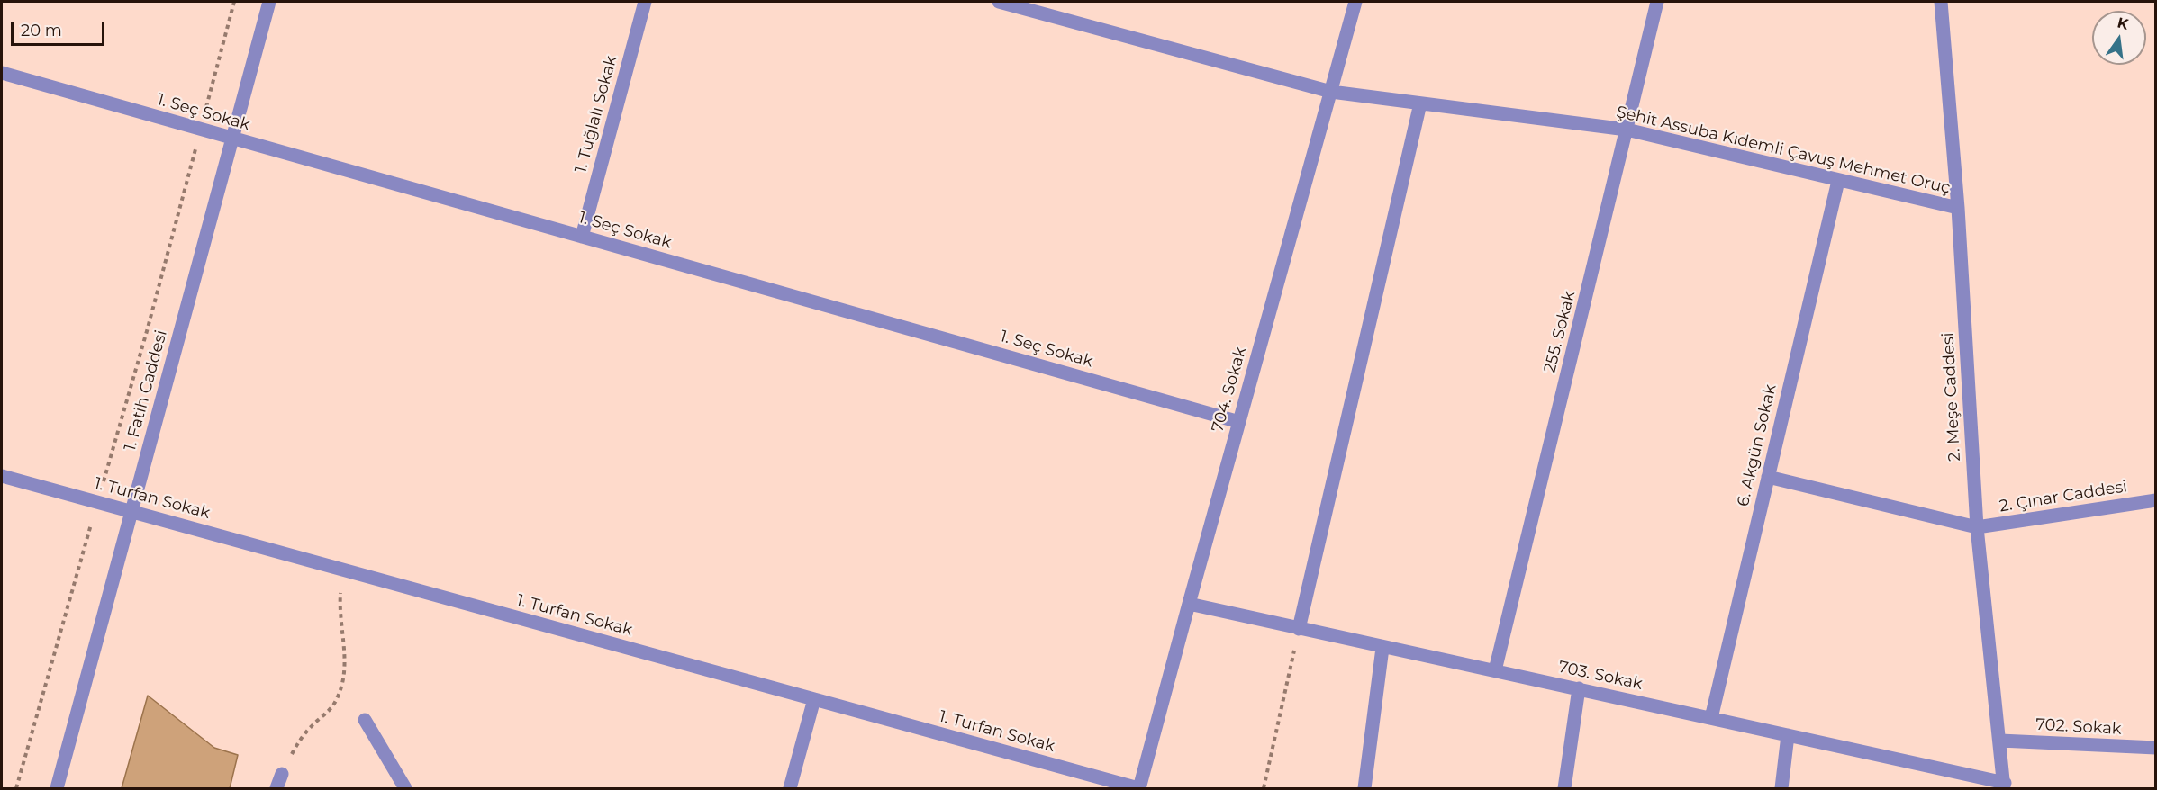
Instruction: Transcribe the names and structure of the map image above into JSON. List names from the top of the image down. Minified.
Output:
{"streets":{"street":["1. Seç Sokak","1. Tuğlalı Sokak","Şehit Assuba Kıdemli Çavuş Mehmet Oruç","255. Sokak","704. Sokak","1. Fatih Caddesi","2. Meşe Caddesi","6. Akgün Sokak","2. Çınar Caddesi","1. Turfan Sokak","703. Sokak","702. Sokak"]},"crossings":[["1. Seç Sokak","1. Tuğlalı Sokak"],["1. Seç Sokak","704. Sokak"],["1. Seç Sokak","1. Fatih Caddesi"],["Şehit Assuba Kıdemli Çavuş Mehmet Oruç","255. Sokak"],["Şehit Assuba Kıdemli Çavuş Mehmet Oruç","704. Sokak"],["Şehit Assuba Kıdemli Çavuş Mehmet Oruç","2. Meşe Caddesi"],["Şehit Assuba Kıdemli Çavuş Mehmet Oruç","6. Akgün Sokak"],["255. Sokak","703. Sokak"],["704. Sokak","1. Turfan Sokak"],["704. Sokak","703. Sokak"],["1. Fatih Caddesi","1. Turfan Sokak"],["2. Meşe Caddesi","2. Çınar Caddesi"],["2. Meşe Caddesi","703. Sokak"],["2. Meşe Caddesi","702. Sokak"],["6. Akgün Sokak","703. Sokak"]],"scale_bar":"20 m","north":"top"}
